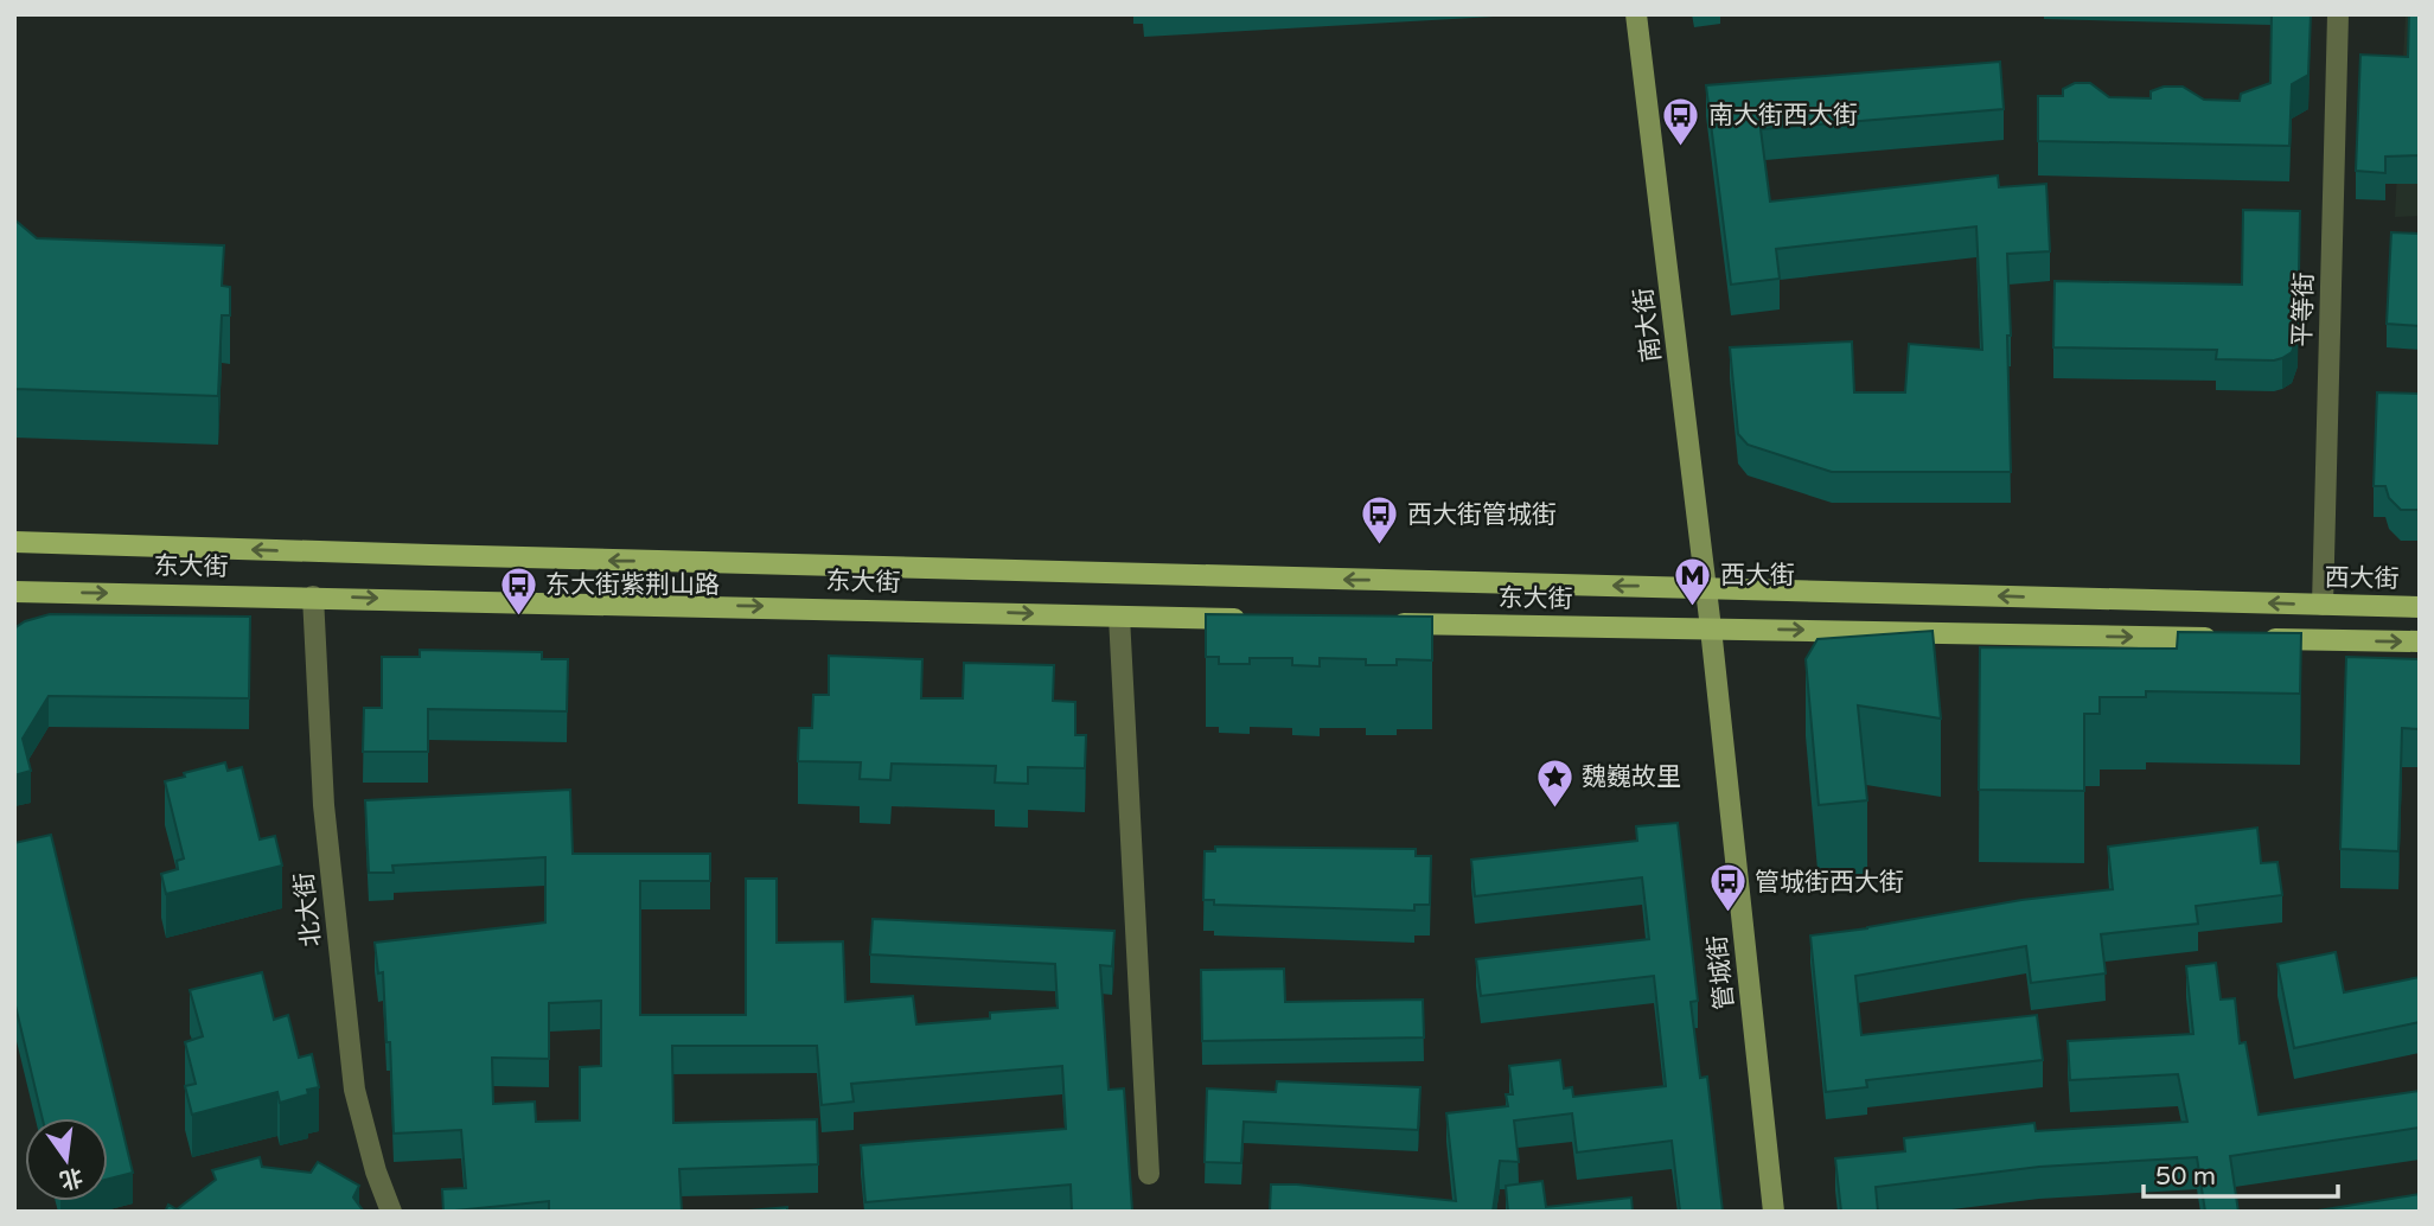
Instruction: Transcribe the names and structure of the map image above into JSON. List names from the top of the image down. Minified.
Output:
{"streets":{"main road":["东大街","西大街"],"street":["平等街","南大街","北大街","管城街"]},"crossings":[["平等街","西大街"],["南大街","东大街"],["南大街","西大街"],["南大街","管城街"],["东大街","西大街"],["东大街","北大街"],["东大街","管城街"]],"places":{"bus stop":["南大街西大街","西大街管城街","东大街紫荆山路","管城街西大街"],"metro station":["西大街"],"place":["魏巍故里"]},"scale_bar":"50 m","north":"bottom"}
